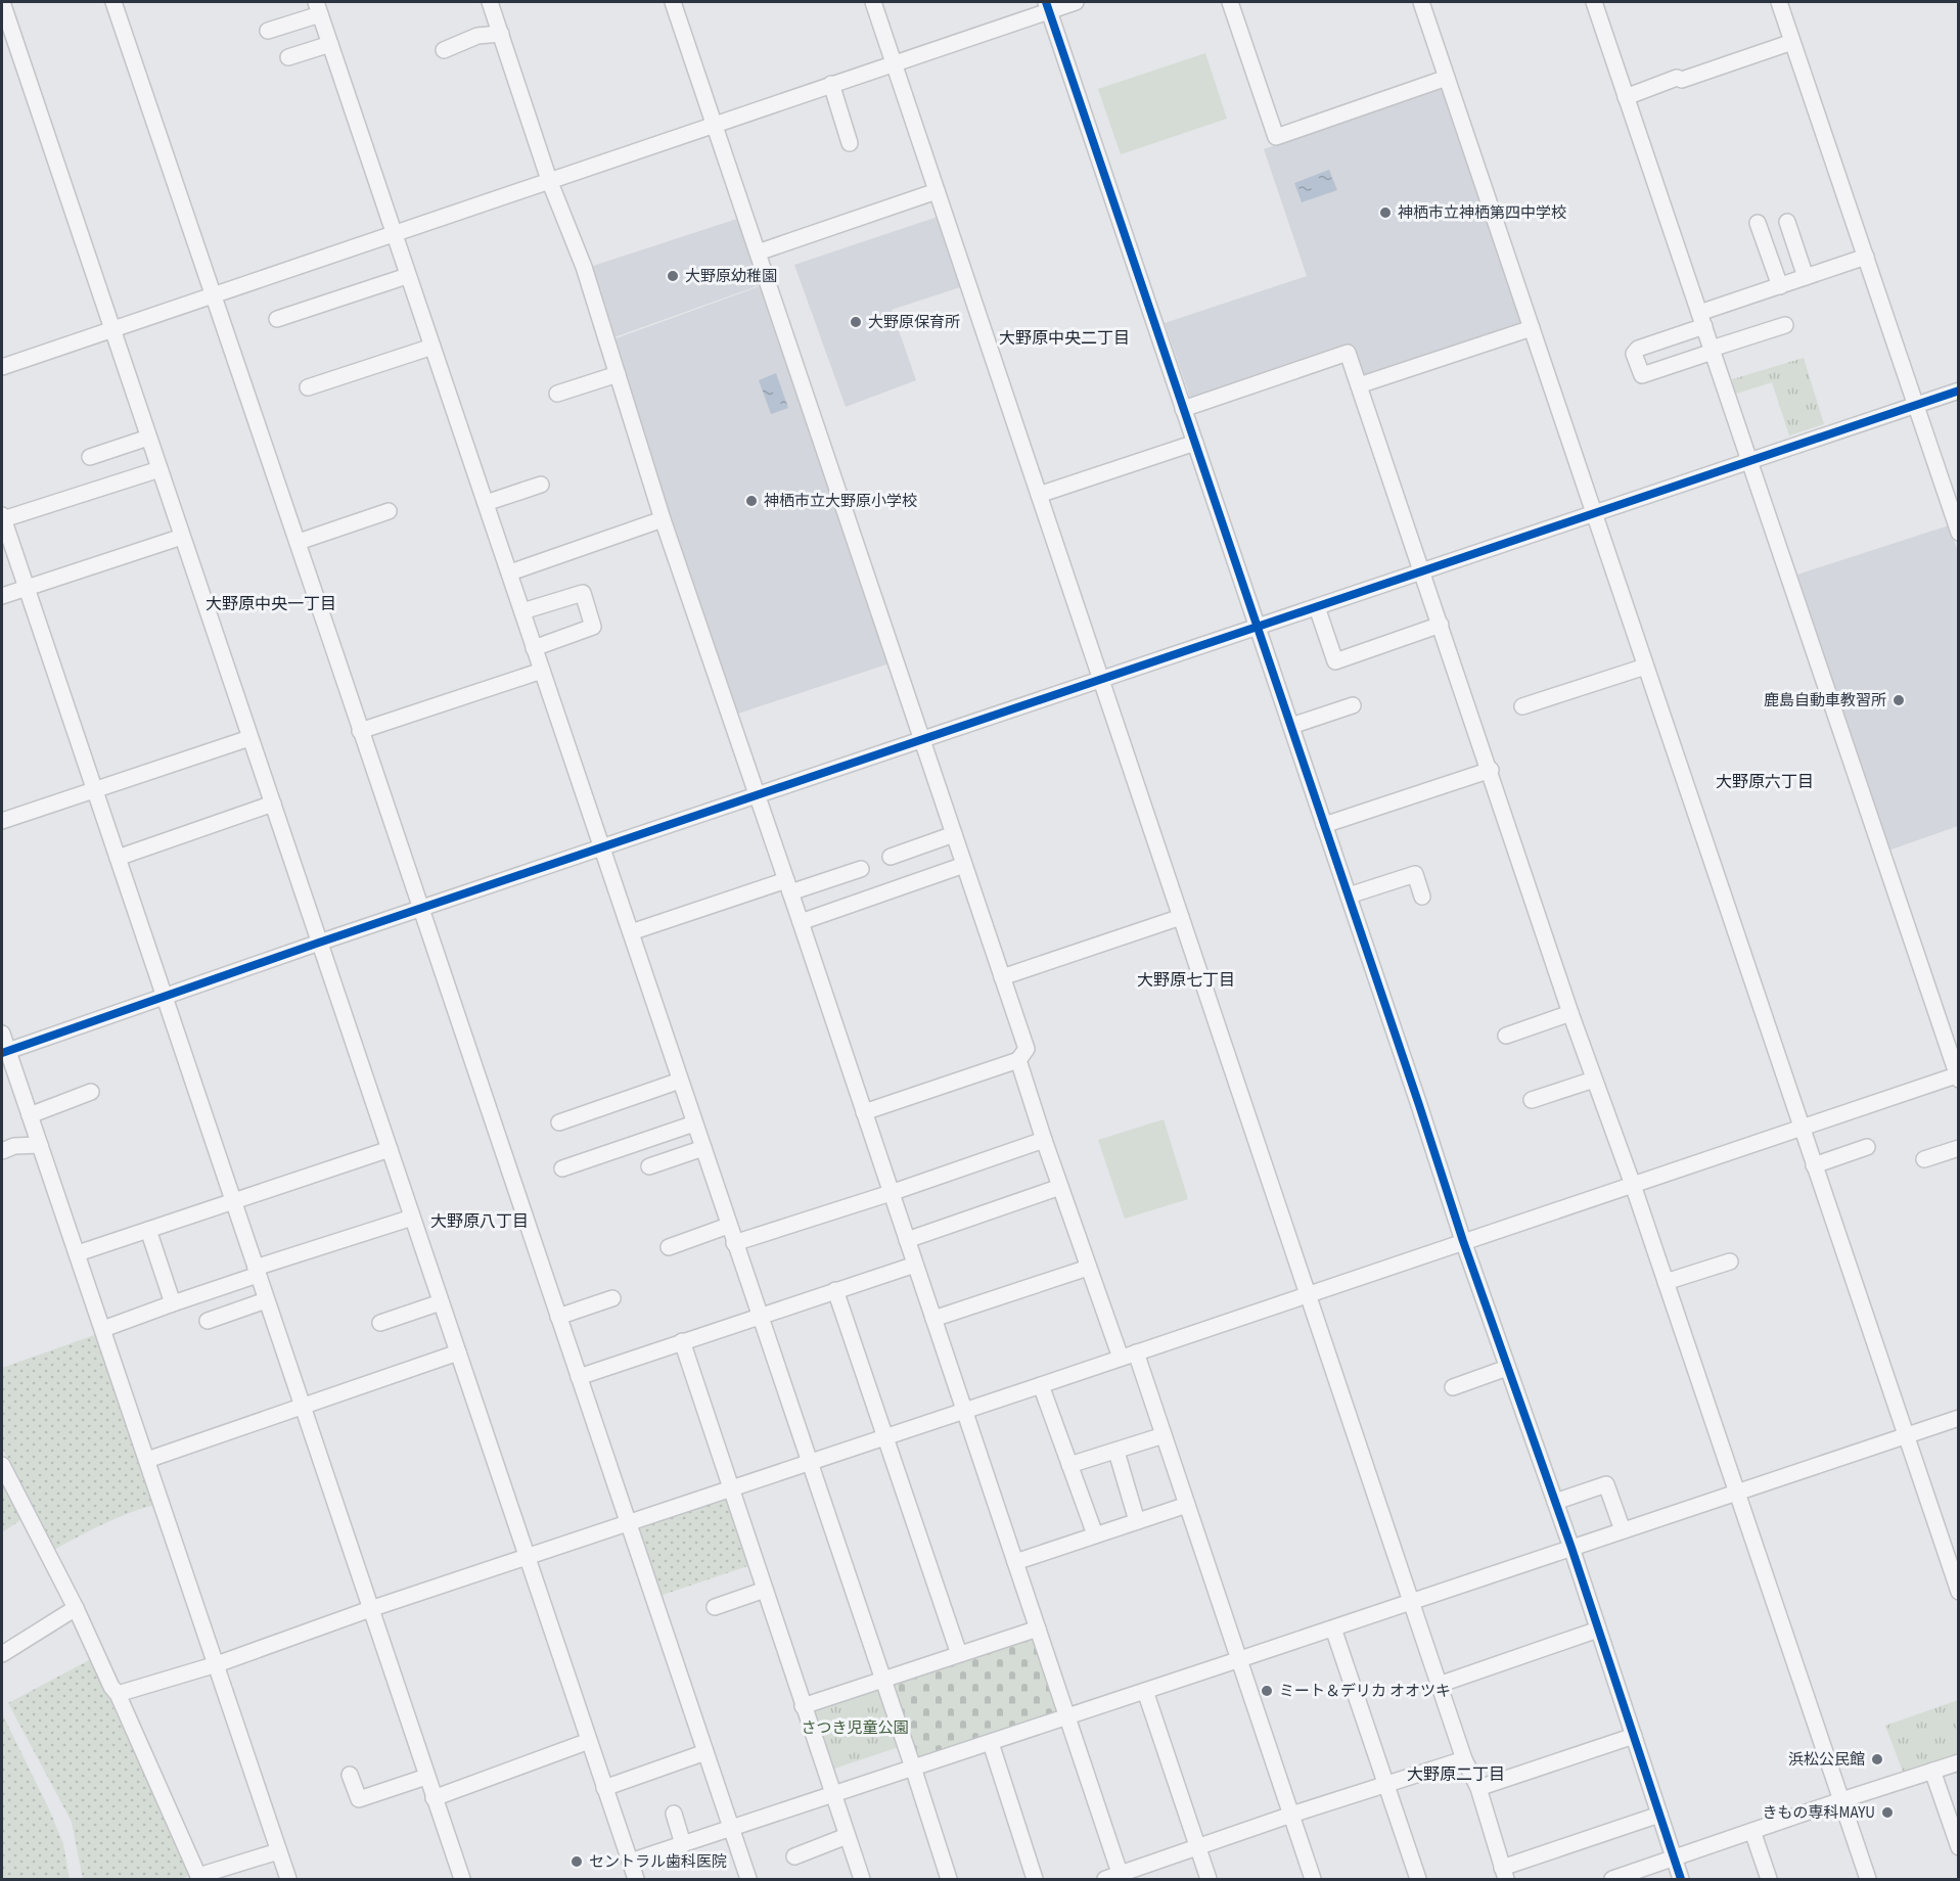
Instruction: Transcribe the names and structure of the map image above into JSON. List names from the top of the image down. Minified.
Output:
{"districts":["大野原中央二丁目","大野原中央一丁目","大野原六丁目","大野原七丁目","大野原八丁目","大野原二丁目"],"parks":["さつき児童公園"],"places":["神栖市立神栖第四中学校","大野原幼稚園","大野原保育所","神栖市立大野原小学校","鹿島自動車教習所","ミート＆デリカ オオツキ","浜松公民館","きもの専科MAYU","セントラル歯科医院"]}
